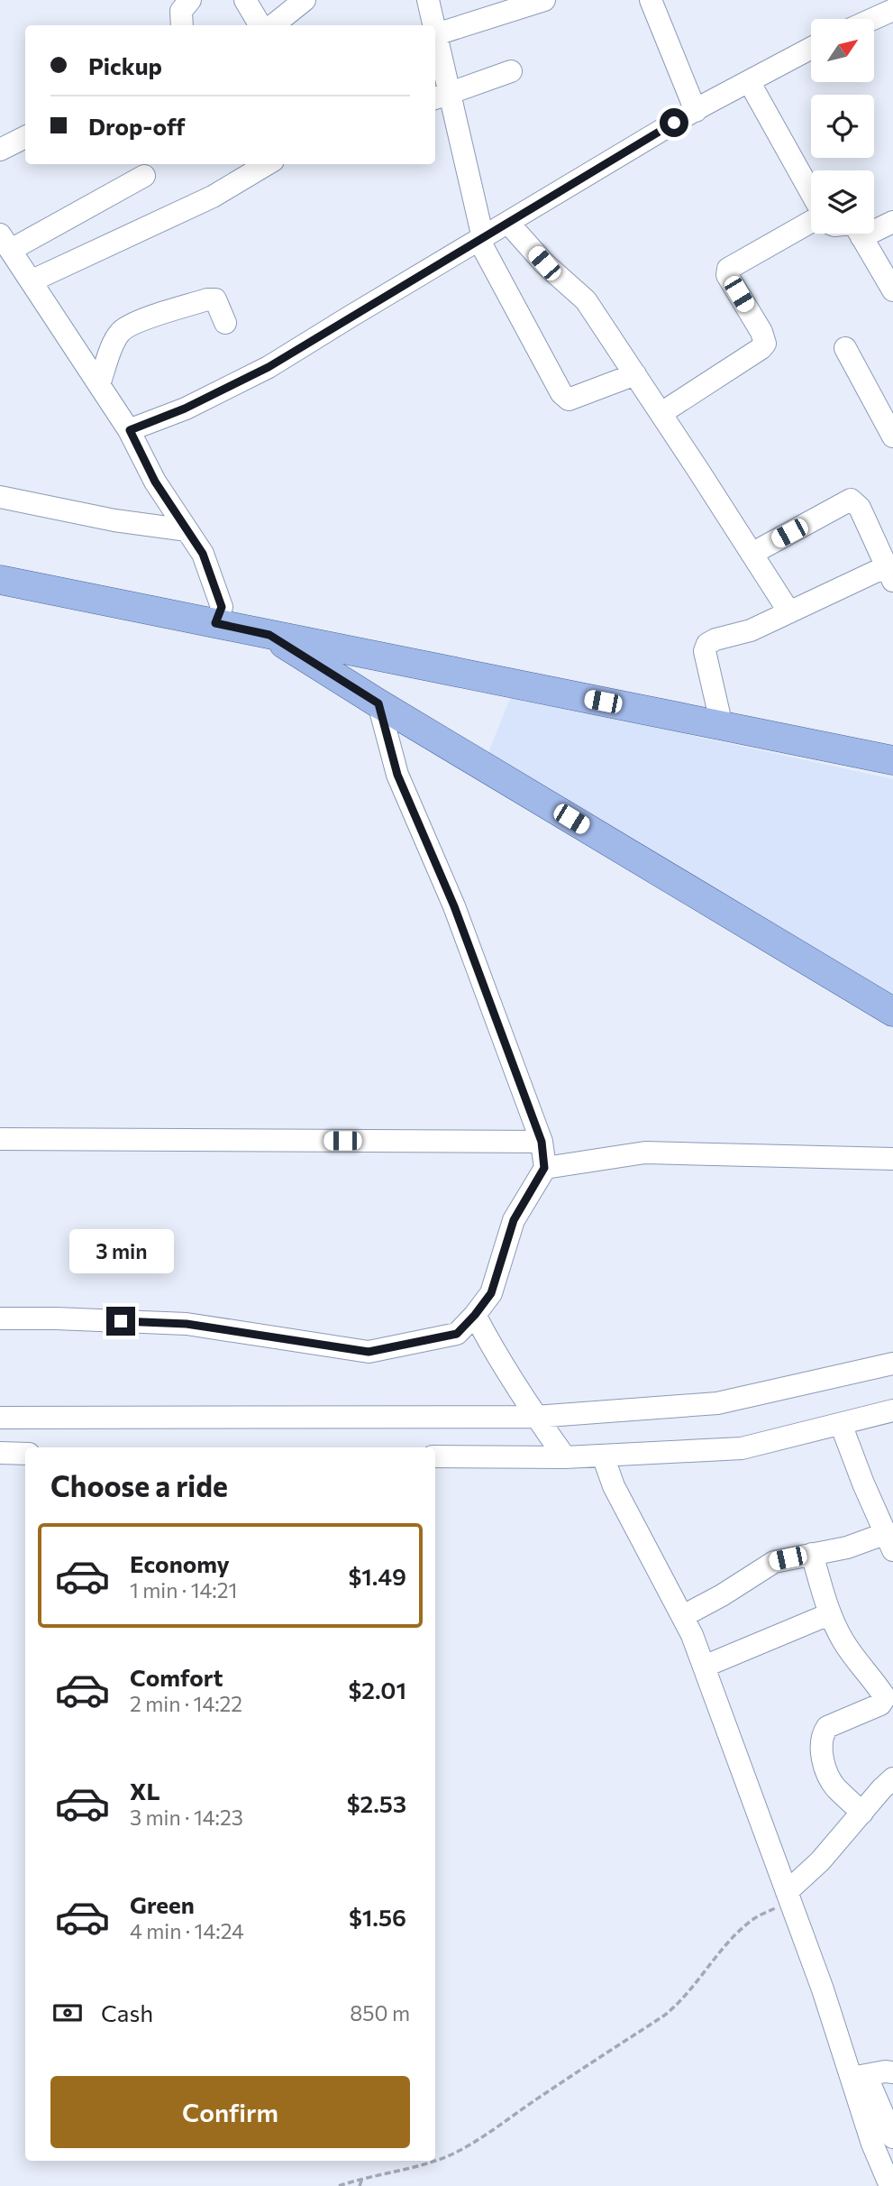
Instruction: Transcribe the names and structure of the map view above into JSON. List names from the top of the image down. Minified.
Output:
{"north":"top right","page":{"banner":["Pickup","Drop-off"],"bubble":"3 min","heading":"Choose a ride","list":[{"name":"Economy","note":"1 min · 14:21","value":"$1.49"},{"name":"Comfort","note":"2 min · 14:22","value":"$2.01"},{"name":"XL","note":"3 min · 14:23","value":"$2.53"},{"name":"Green","note":"4 min · 14:24","value":"$1.56"}],"pay":["Cash","850 m"],"buttons":"Confirm"}}
